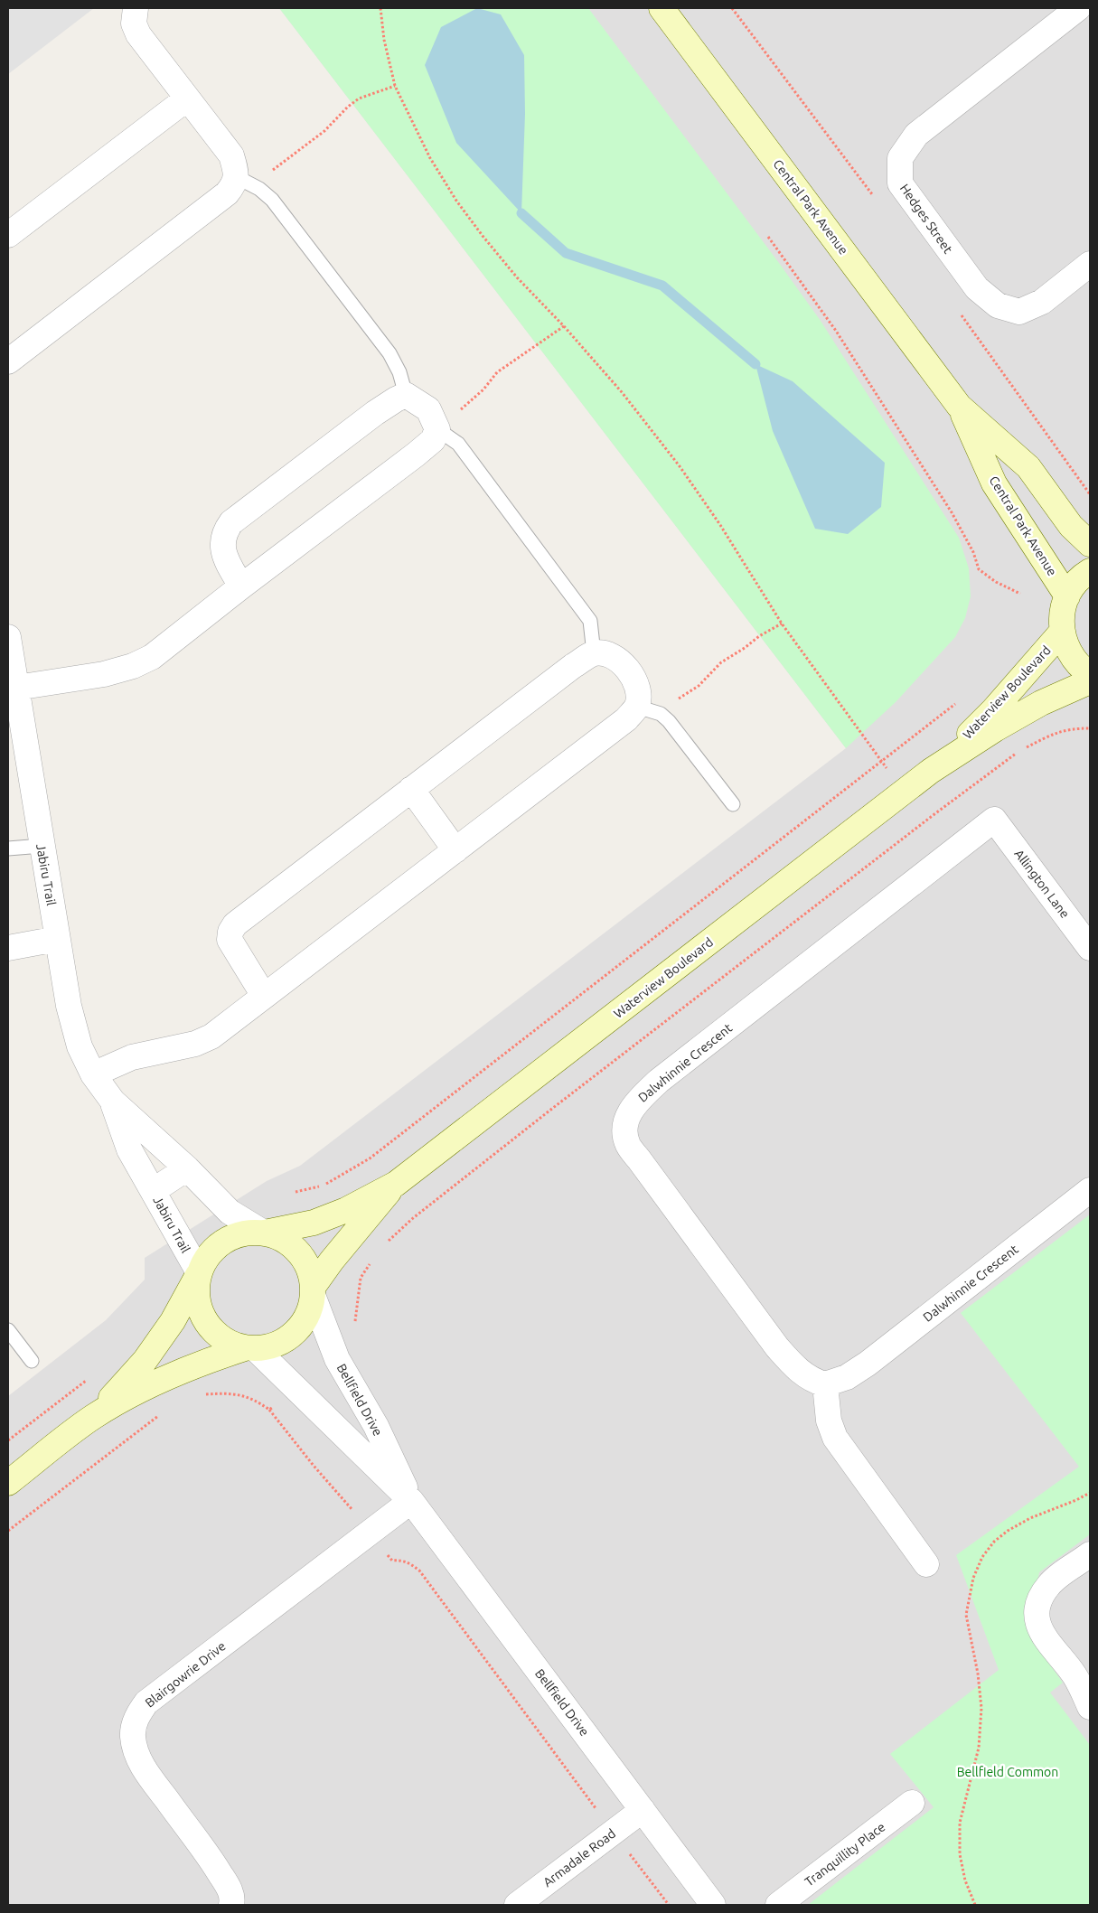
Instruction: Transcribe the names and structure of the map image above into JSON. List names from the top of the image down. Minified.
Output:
{"streets":{"street":["Central Park Avenue","Hedges Street","Waterview Boulevard","Jabiru Trail","Allington Lane","Dalwhinnie Crescent","Bellfield Drive","Blairgowrie Drive","Tranquillity Place","Armadale Road"]},"crossings":[["Waterview Boulevard","Jabiru Trail"],["Waterview Boulevard","Bellfield Drive"],["Jabiru Trail","Bellfield Drive"],["Allington Lane","Dalwhinnie Crescent"],["Bellfield Drive","Blairgowrie Drive"],["Bellfield Drive","Armadale Road"]],"parks":["Bellfield Common"]}
